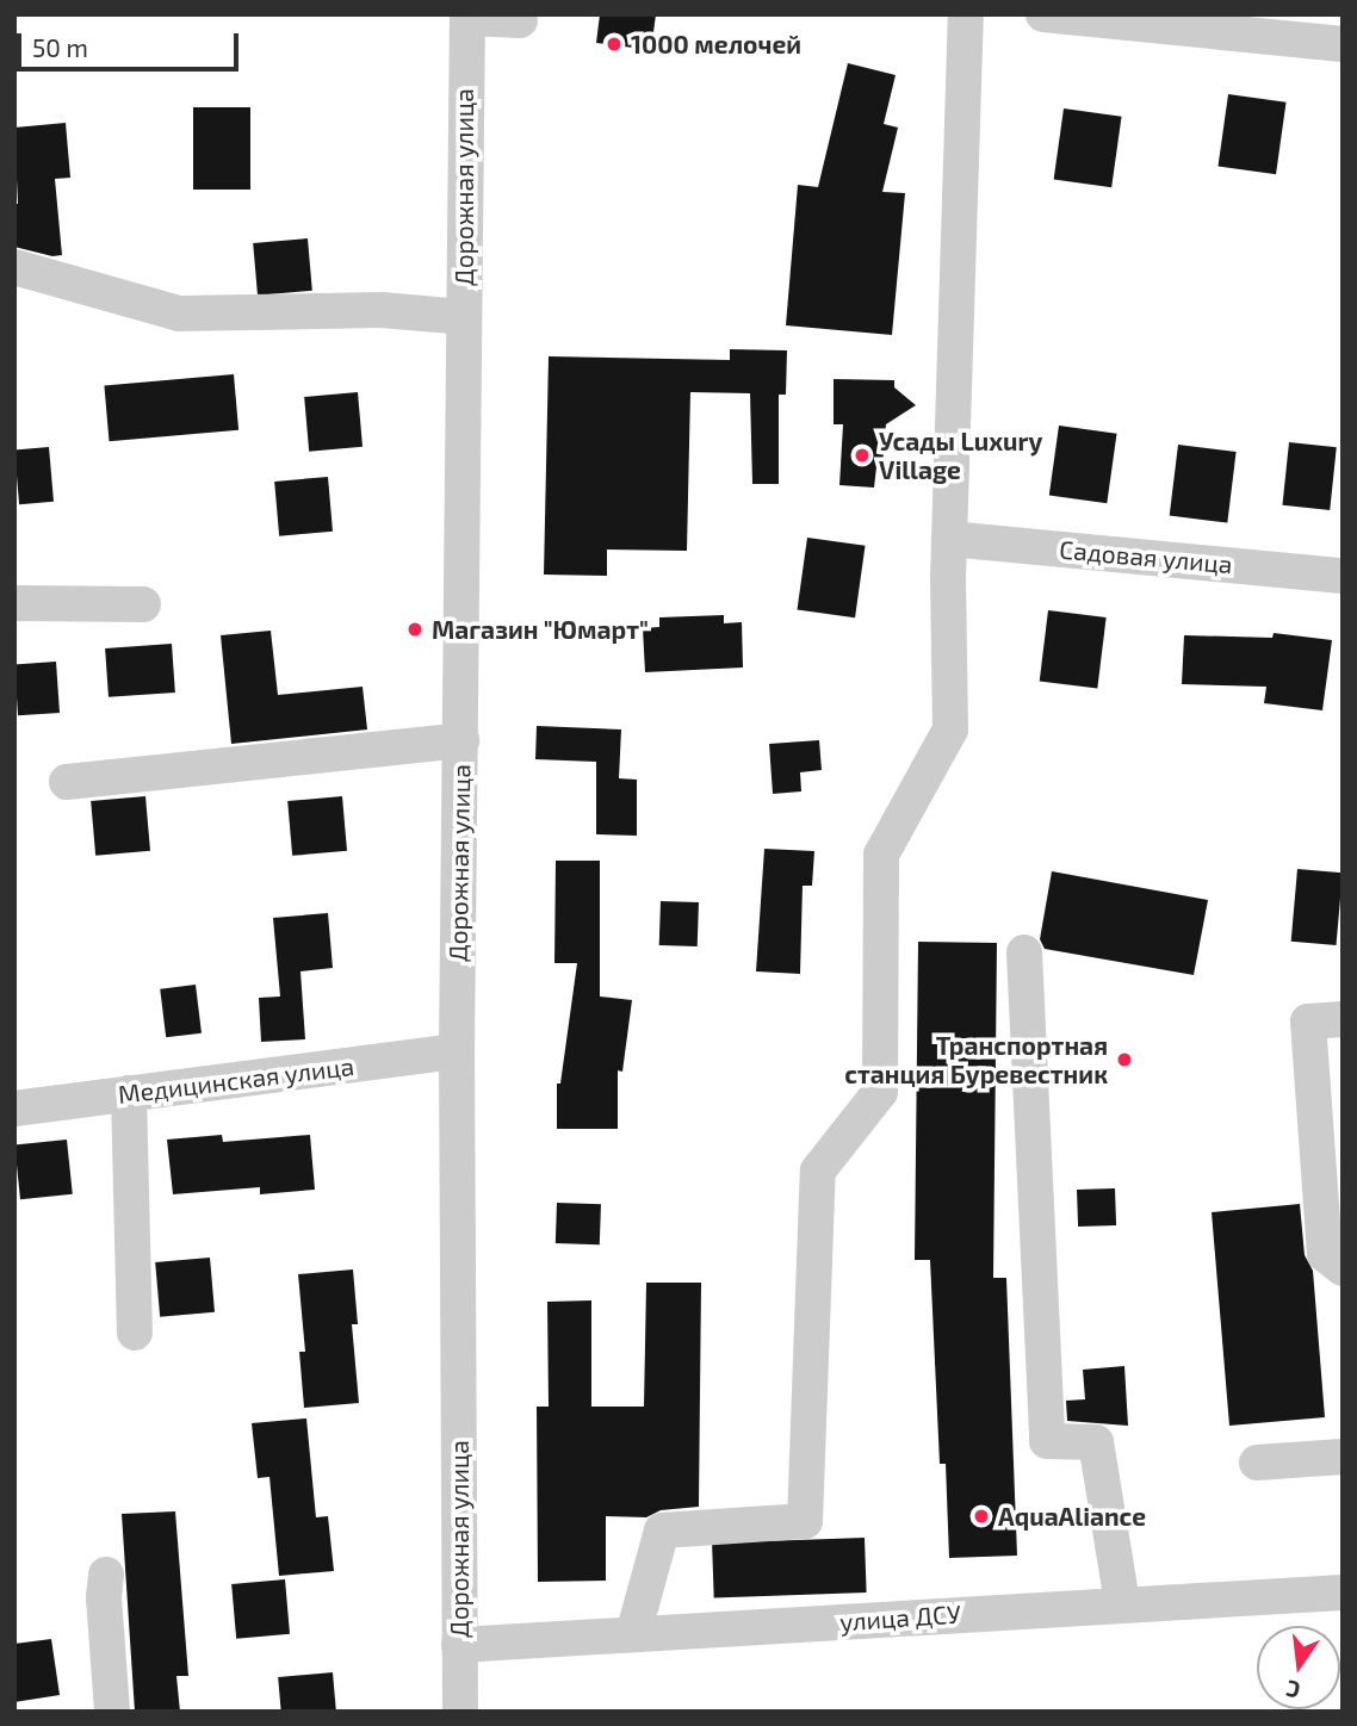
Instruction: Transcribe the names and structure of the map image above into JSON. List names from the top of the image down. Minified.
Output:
{"streets":{"street":["Дорожная улица","Садовая улица","Медицинская улица","улица ДСУ"]},"crossings":[["Дорожная улица","Медицинская улица"],["Дорожная улица","улица ДСУ"]],"places":["1000 мелочей","Усады Luxury Village","Магазин \"Юмарт\"","Транспортная станция Буревестник","AquaAliance"],"scale_bar":"50 m","north":"bottom"}
